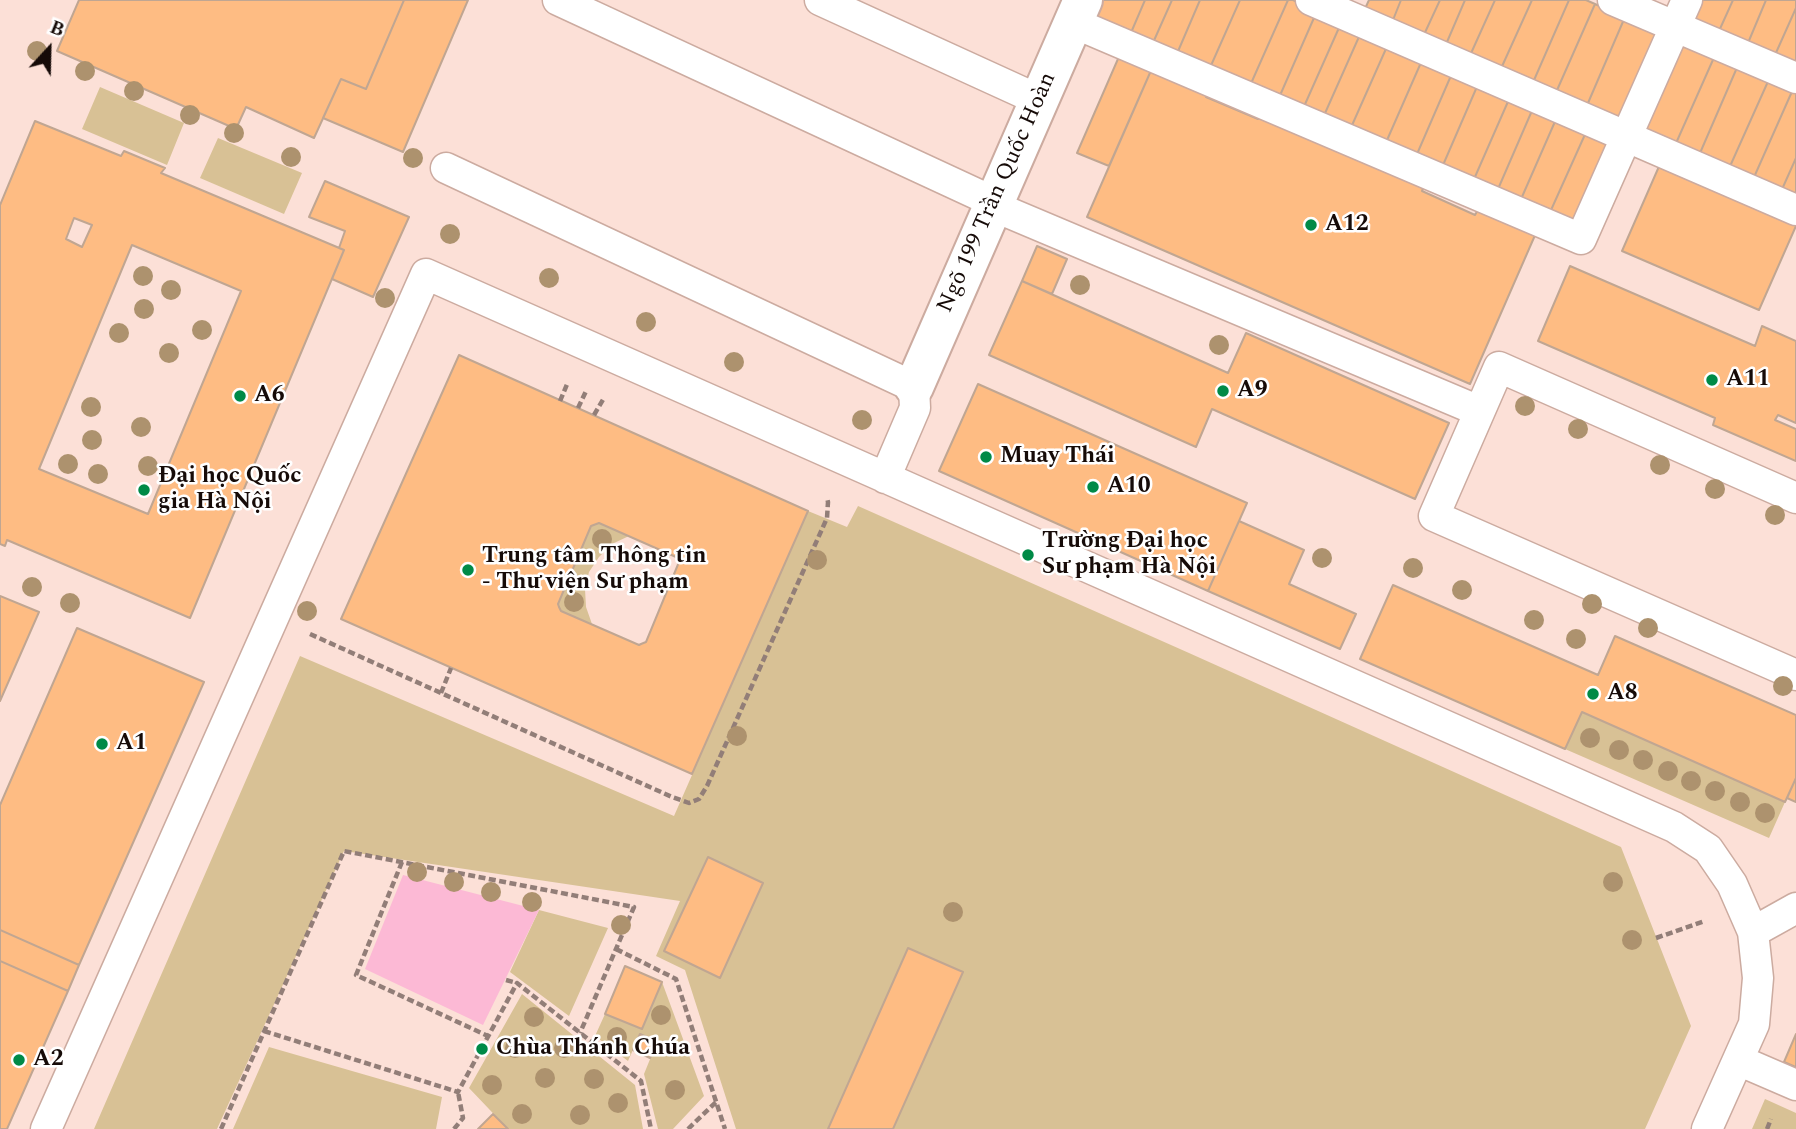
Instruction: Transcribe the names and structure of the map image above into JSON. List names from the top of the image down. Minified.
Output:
{"streets":{"street":["Ngõ 199 Trần Quốc Hoàn"]},"places":["A12","A11","A9","A6","Muay Thái","A10","Đại học Quốc gia Hà Nội","Trường Đại học Sư phạm Hà Nội","Trung tâm Thông tin - Thư viện Sư phạm","A8","A1","Chùa Thánh Chúa","A2"],"north":"top"}
